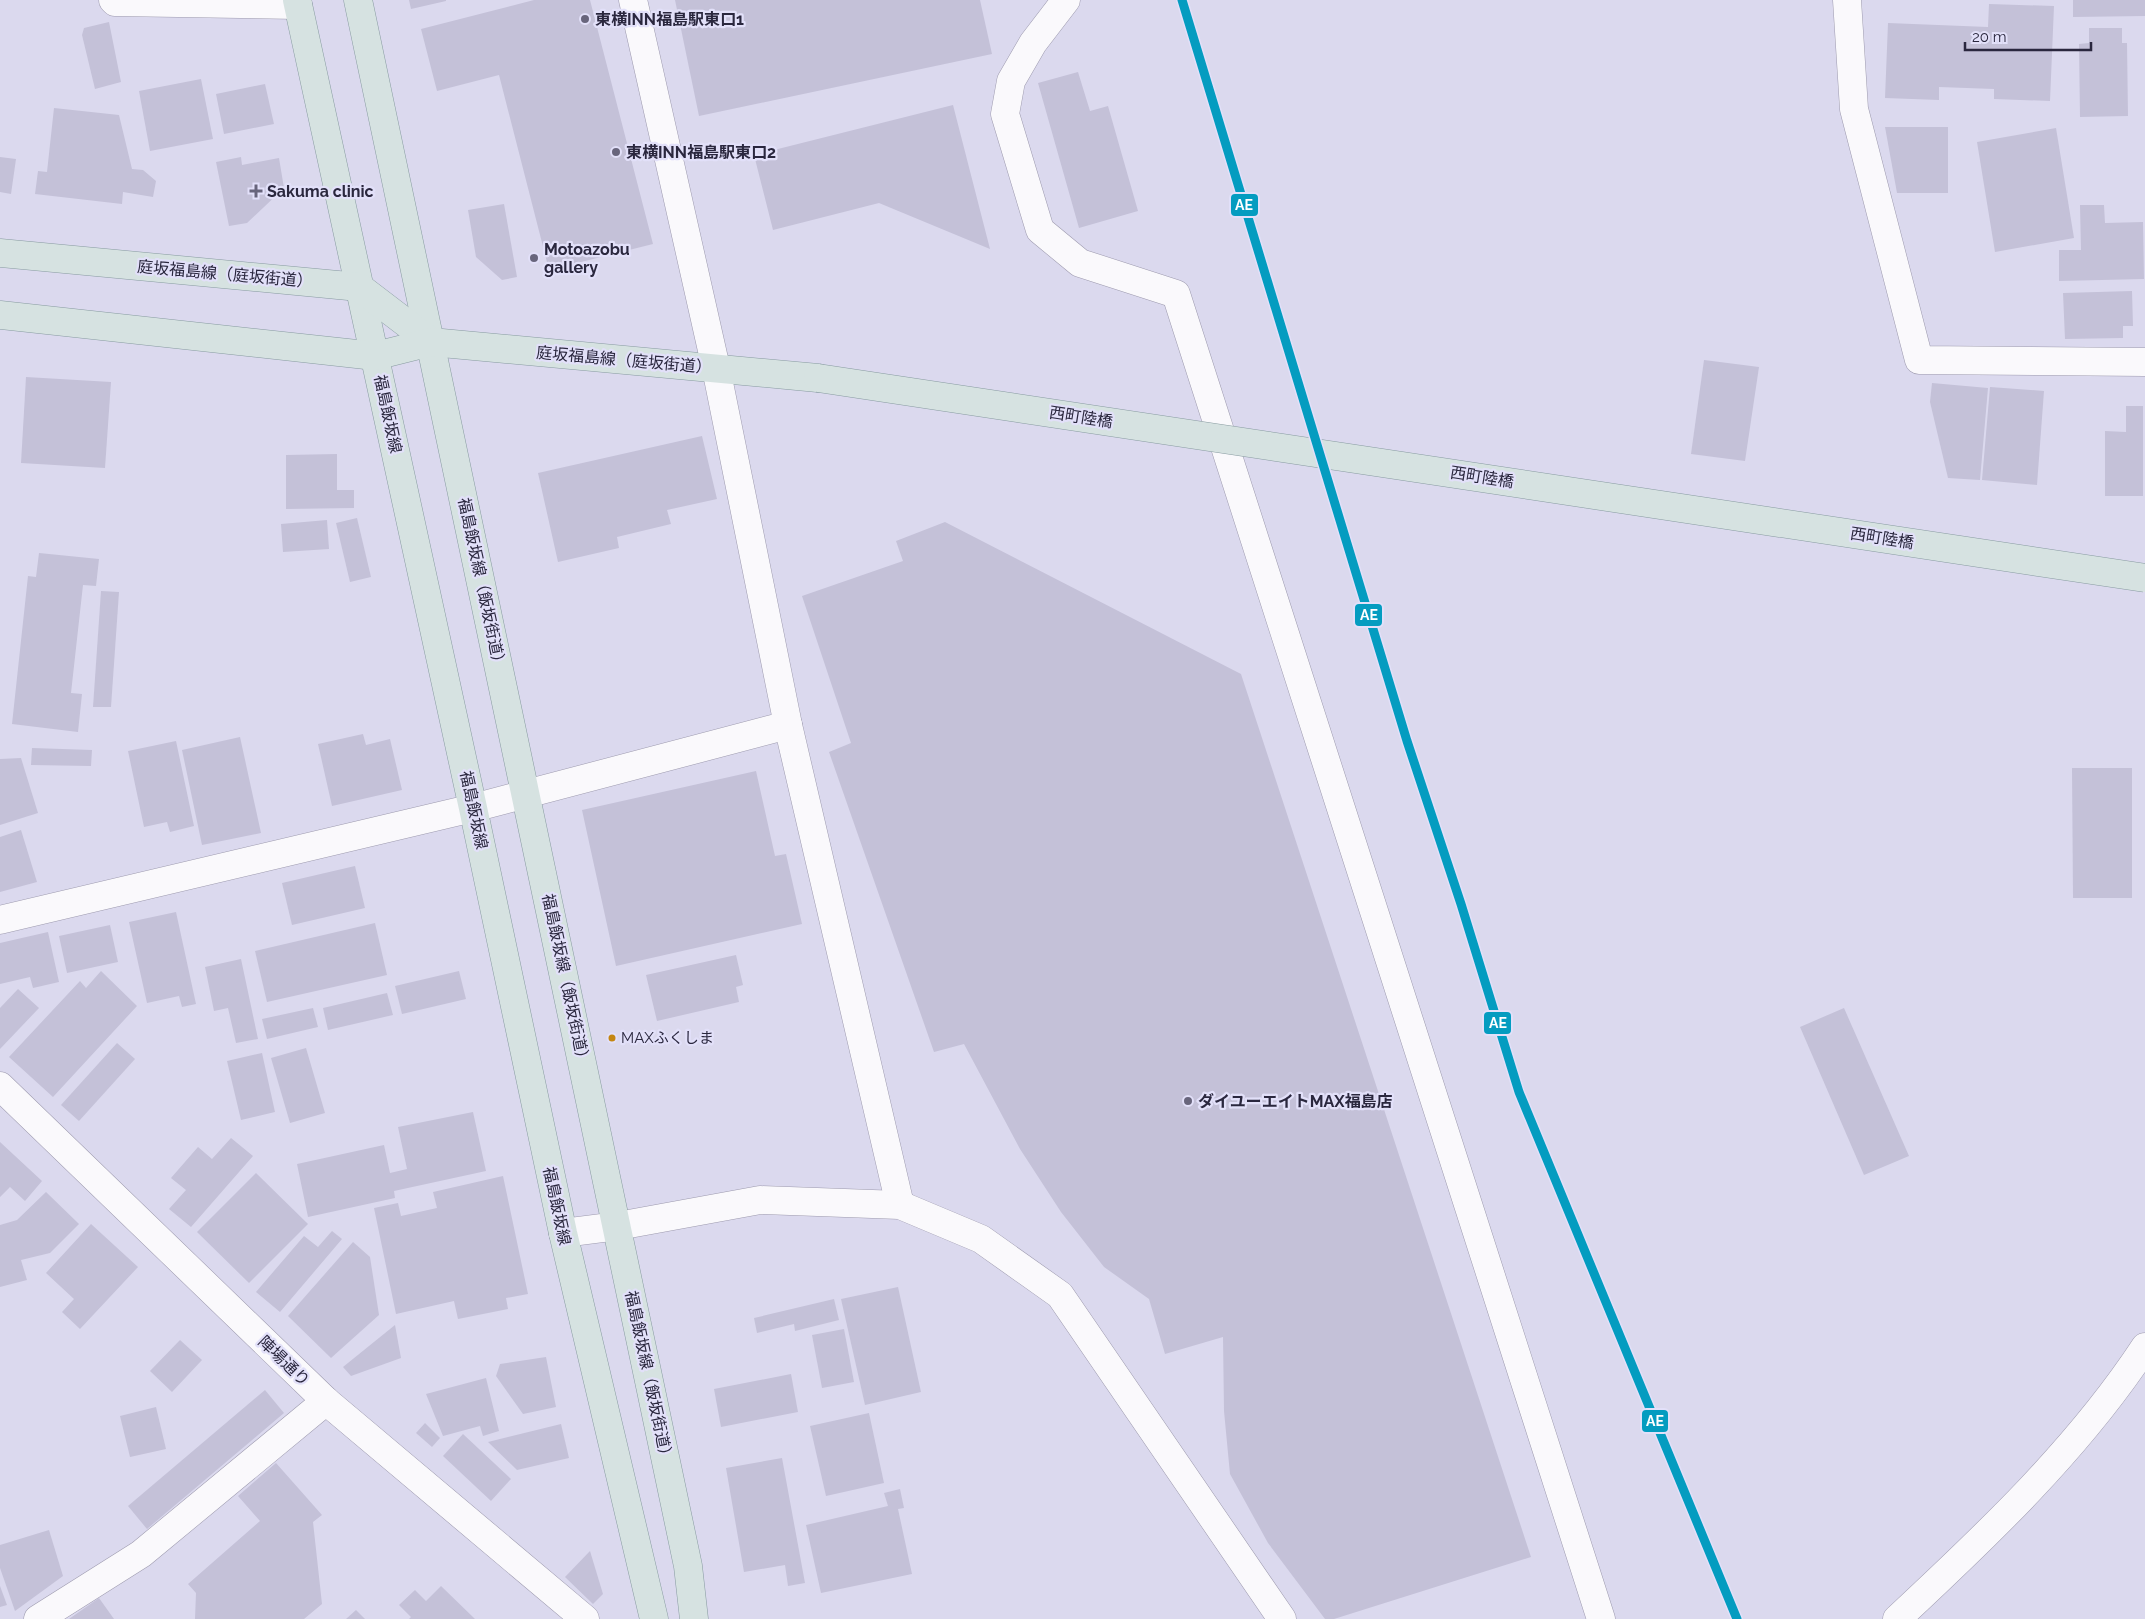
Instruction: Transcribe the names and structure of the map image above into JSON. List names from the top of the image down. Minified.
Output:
{"streets":{"main road":["庭坂福島線（庭坂街道）","福島飯坂線","西町陸橋","福島飯坂線（飯坂街道）"],"street":["陣場通り"]},"crossings":[["庭坂福島線（庭坂街道）","福島飯坂線"],["庭坂福島線（庭坂街道）","西町陸橋"],["庭坂福島線（庭坂街道）","福島飯坂線（飯坂街道）"]],"places":{"other":["東横INN福島駅東口1","東横INN福島駅東口2","Motoazobu gallery","MAXふくしま","ダイユーエイトMAX福島店"],"health":["Sakuma clinic"]},"lines":["transit line AE"],"scale_bar":"20 m"}
